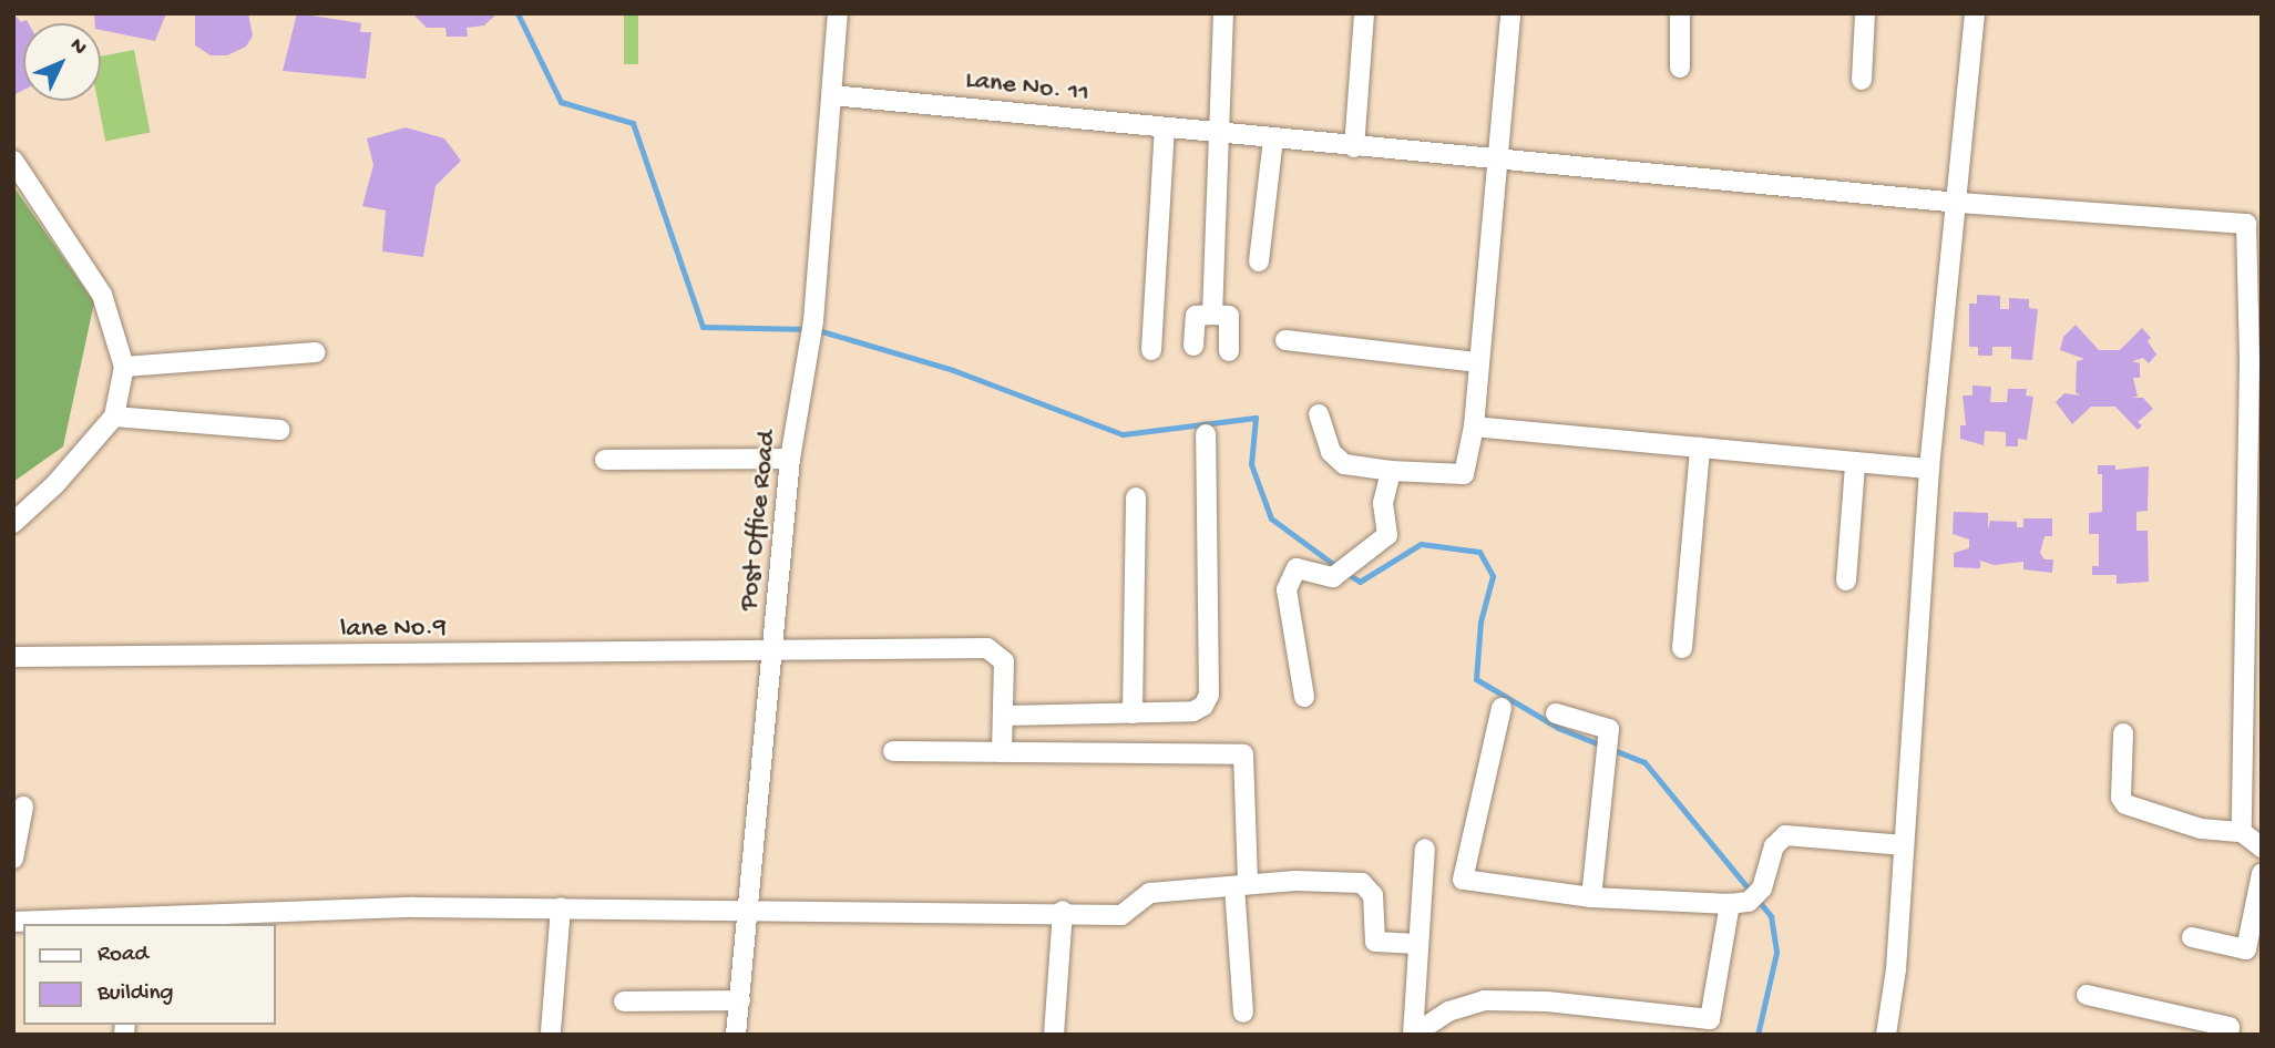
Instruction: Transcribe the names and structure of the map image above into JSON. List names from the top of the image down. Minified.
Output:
{"streets":{"street":["Lane No. 11","Post Office Road","lane No.9"]},"crossings":[["Lane No. 11","Post Office Road"],["Post Office Road","lane No.9"]],"legend":["Road","Building"],"north":"top right"}
